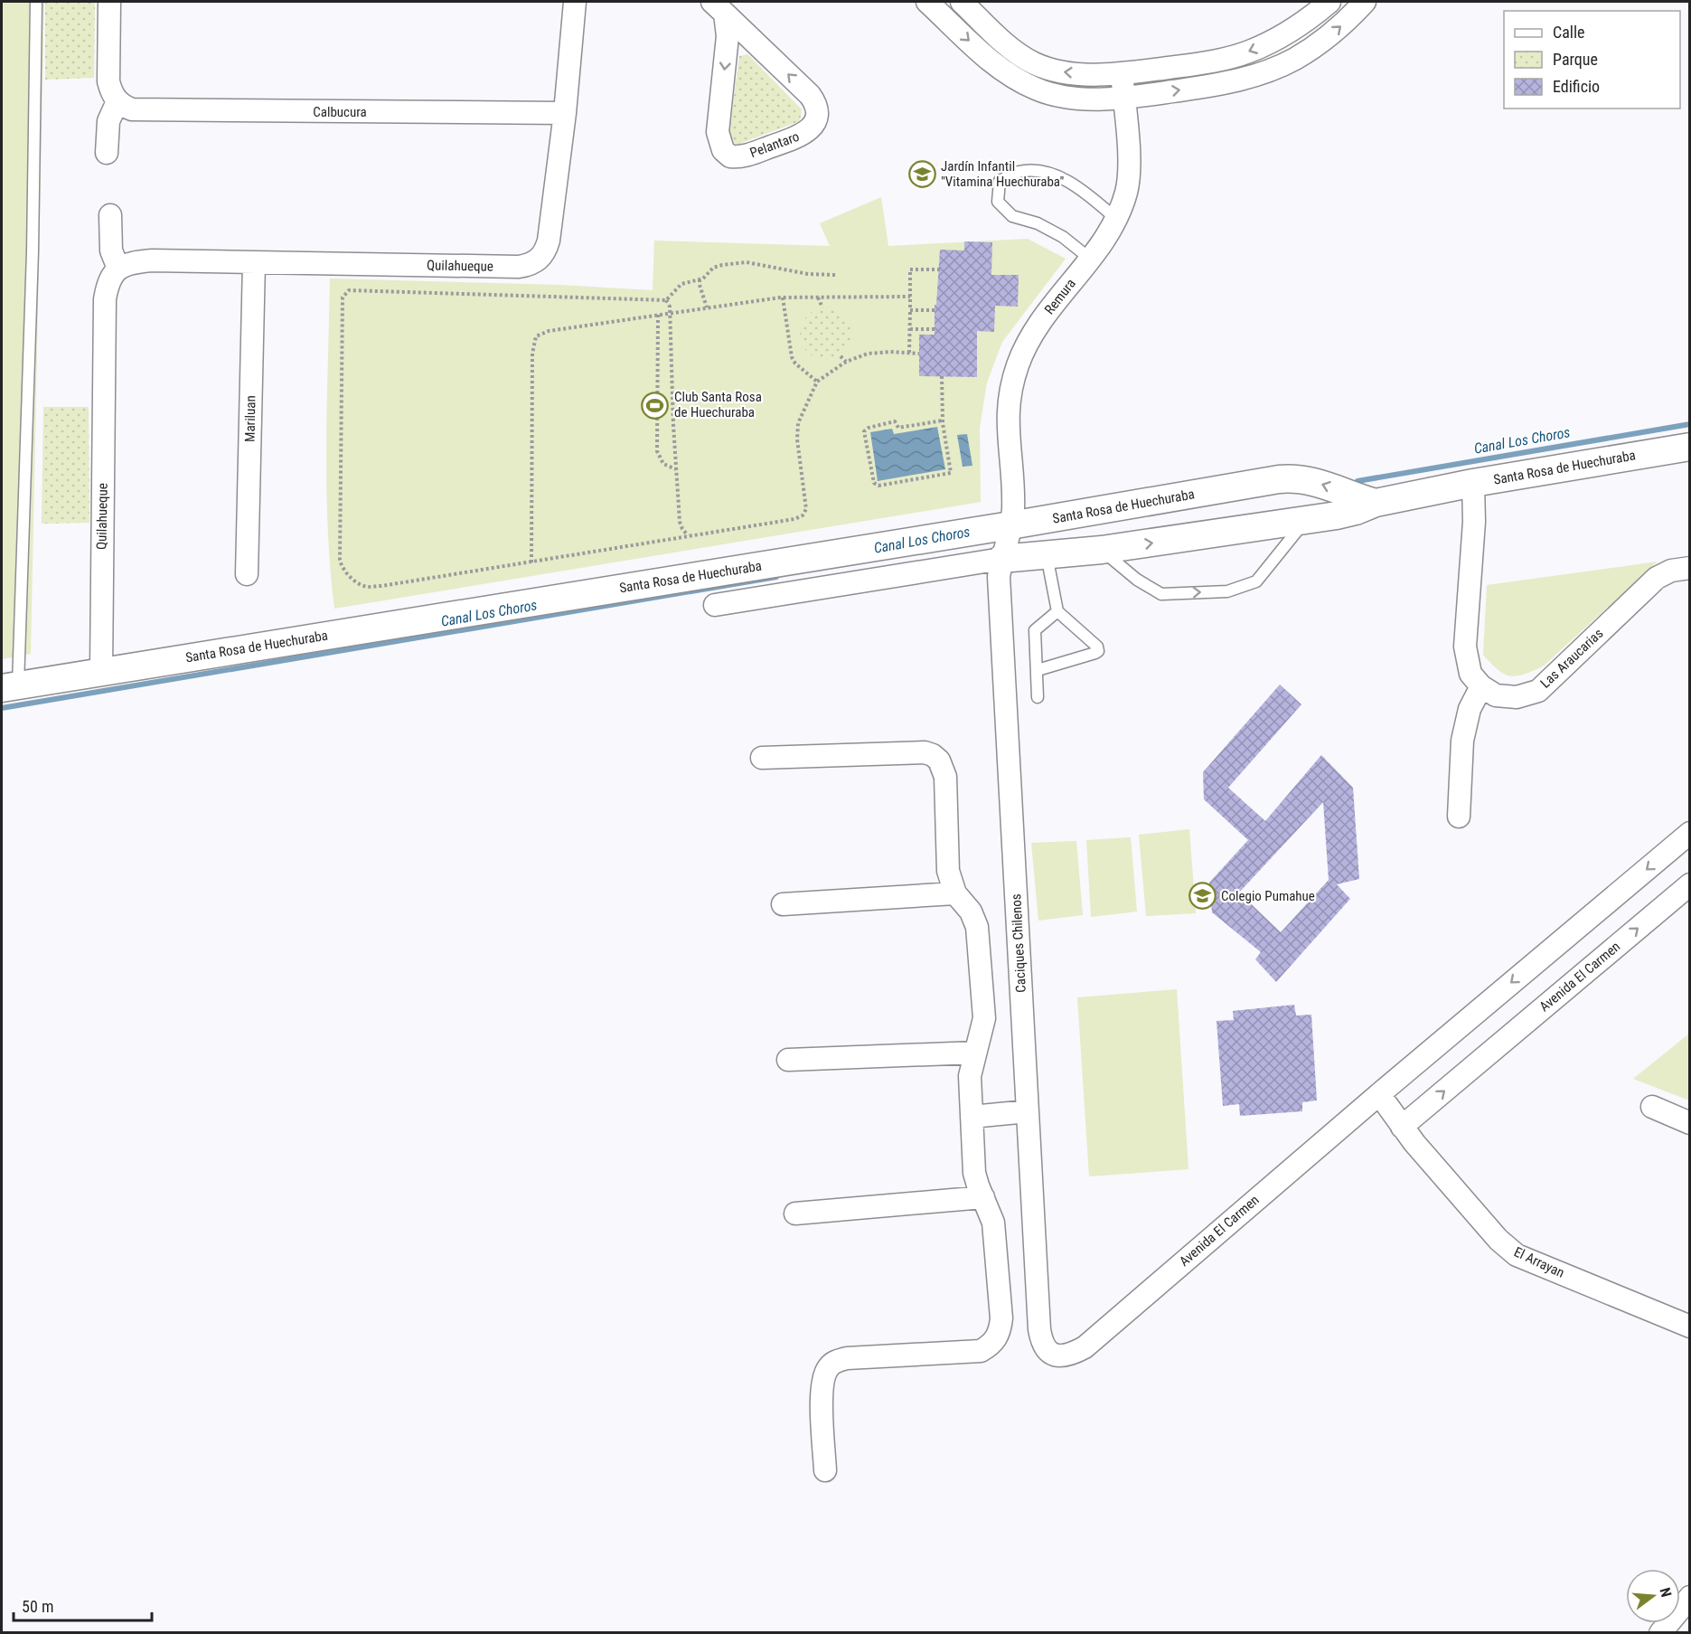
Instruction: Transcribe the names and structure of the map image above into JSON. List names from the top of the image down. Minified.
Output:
{"streets":{"street":["Calbucura","Pelantaro","Quilahueque","Remura","Mariluan","Santa Rosa de Huechuraba","Las Araucarias","Caciques Chilenos","Avenida El Carmen","El Arrayan"]},"crossings":[["Calbucura","Quilahueque"],["Quilahueque","Mariluan"],["Quilahueque","Santa Rosa de Huechuraba"],["Remura","Santa Rosa de Huechuraba"],["Remura","Caciques Chilenos"],["Santa Rosa de Huechuraba","Caciques Chilenos"],["Caciques Chilenos","Avenida El Carmen"],["Avenida El Carmen","El Arrayan"]],"water":["Canal Los Choros"],"places":{"school or university":["Jardín Infantil \"Vitamina Huechuraba\"","Colegio Pumahue"],"sports":["Club Santa Rosa de Huechuraba"]},"legend":["Calle","Parque","Edificio"],"scale_bar":"50 m","north":"right"}
